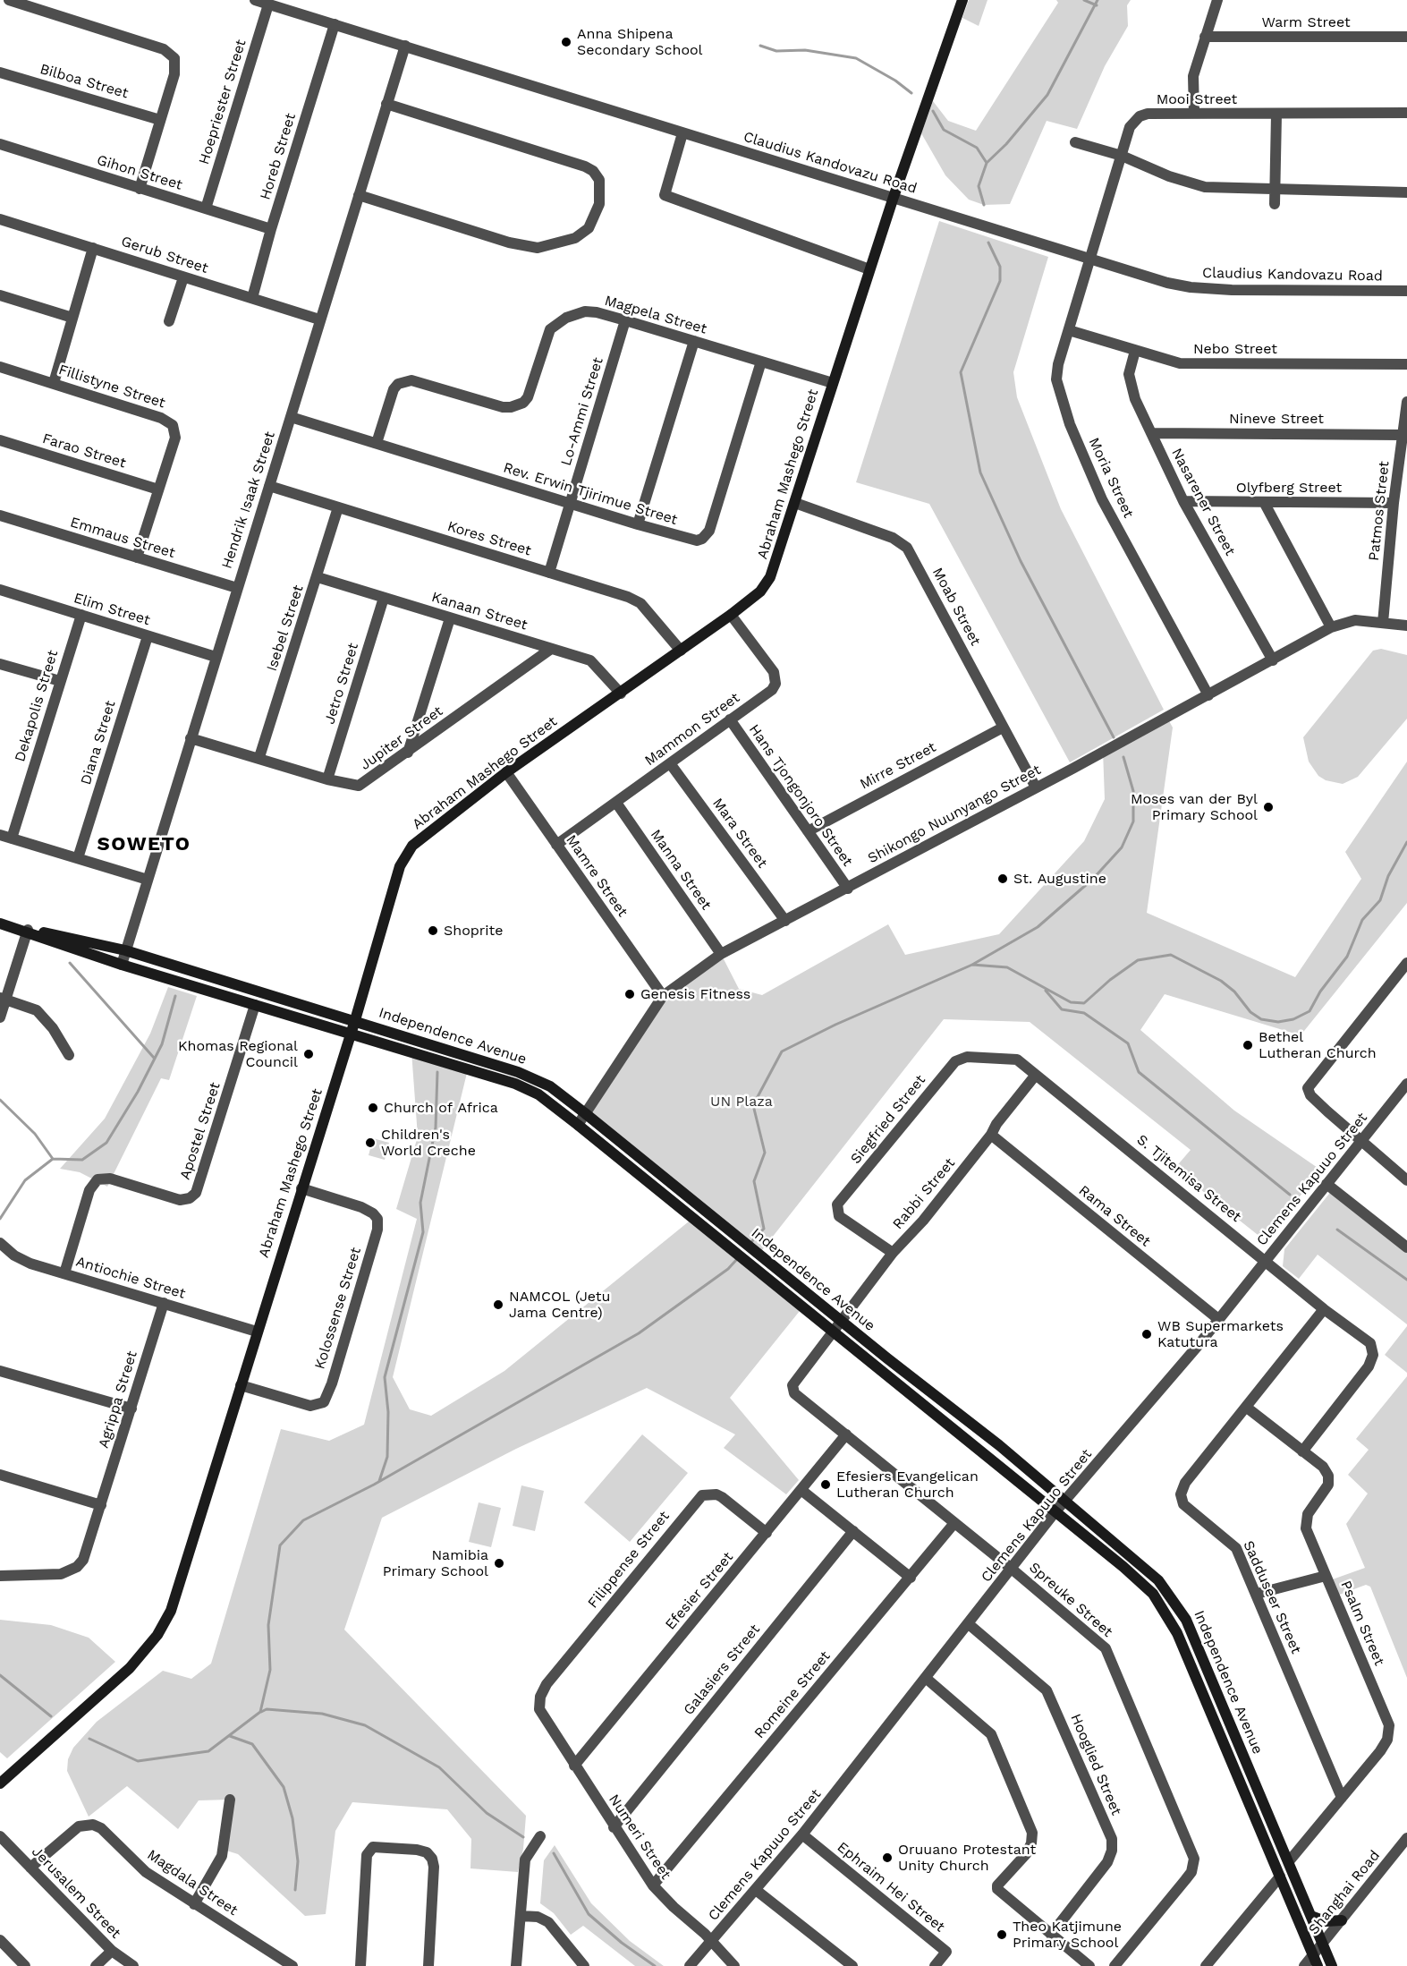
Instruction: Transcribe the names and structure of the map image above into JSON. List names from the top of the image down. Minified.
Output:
{"streets":{"main road":["Abraham Mashego Street","Independence Avenue"],"street":["Warm Street","Bilboa Street","Mooi Street","Hoepriester Street","Horeb Street","Claudius Kandovazu Road","Gihon Street","Gerub Street","Magpela Street","Nebo Street","Fillistyne Street","Lo-Ammi Street","Nineve Street","Farao Street","Moria Street","Olyfberg Street","Rev. Erwin Tjirimue Street","Hendrik Isaak Street","Nasarener Street","Patmos Street","Emmaus Street","Kores Street","Moab Street","Elim Street","Kanaan Street","Isebel Street","Jetro Street","Dekapolis Street","Mammon Street","Jupiter Street","Diana Street","Mirre Street","Hans Tjongonjoro Street","Shikongo Nuunyango Street","Mara Street","Manna Street","Mamre Street","Siegfried Street","Apostel Street","S. Tjitemisa Street","Clemens Kapuuo Street","Rabbi Street","Rama Street","Antiochie Street","Kolossense Street","Agrippa Street","Filippense Street","Efesier Street","Sadduseer Street","Spreuke Street","Psalm Street","Galasiers Street","Romeine Street","Hooglied Street","Numeri Street","Magdala Street","Ephraim Hei Street","Jerusalem Street","Shanghai Road"]},"crossings":[["Mooi Street","Claudius Kandovazu Road"],["Mooi Street","Moria Street"],["Hoepriester Street","Claudius Kandovazu Road"],["Hoepriester Street","Gihon Street"],["Horeb Street","Claudius Kandovazu Road"],["Horeb Street","Gihon Street"],["Horeb Street","Gerub Street"],["Claudius Kandovazu Road","Abraham Mashego Street"],["Claudius Kandovazu Road","Moria Street"],["Claudius Kandovazu Road","Hendrik Isaak Street"],["Gerub Street","Hendrik Isaak Street"],["Magpela Street","Lo-Ammi Street"],["Magpela Street","Abraham Mashego Street"],["Magpela Street","Rev. Erwin Tjirimue Street"],["Nebo Street","Moria Street"],["Nebo Street","Nasarener Street"],["Fillistyne Street","Farao Street"],["Fillistyne Street","Emmaus Street"],["Lo-Ammi Street","Rev. Erwin Tjirimue Street"],["Lo-Ammi Street","Kores Street"],["Nineve Street","Nasarener Street"],["Nineve Street","Patmos Street"],["Abraham Mashego Street","Kores Street"],["Abraham Mashego Street","Moab Street"],["Abraham Mashego Street","Kanaan Street"],["Abraham Mashego Street","Mammon Street"],["Abraham Mashego Street","Mamre Street"],["Abraham Mashego Street","Independence Avenue"],["Abraham Mashego Street","Antiochie Street"],["Abraham Mashego Street","Kolossense Street"],["Moria Street","Shikongo Nuunyango Street"],["Olyfberg Street","Nasarener Street"],["Olyfberg Street","Patmos Street"],["Rev. Erwin Tjirimue Street","Hendrik Isaak Street"],["Hendrik Isaak Street","Emmaus Street"],["Hendrik Isaak Street","Kores Street"],["Hendrik Isaak Street","Elim Street"],["Hendrik Isaak Street","Jupiter Street"],["Hendrik Isaak Street","Independence Avenue"],["Nasarener Street","Shikongo Nuunyango Street"],["Patmos Street","Shikongo Nuunyango Street"],["Kores Street","Isebel Street"],["Moab Street","Mirre Street"],["Moab Street","Shikongo Nuunyango Street"],["Elim Street","Dekapolis Street"],["Elim Street","Diana Street"],["Kanaan Street","Isebel Street"],["Kanaan Street","Jetro Street"],["Kanaan Street","Jupiter Street"],["Isebel Street","Jupiter Street"],["Jetro Street","Jupiter Street"],["Mammon Street","Hans Tjongonjoro Street"],["Mammon Street","Mara Street"],["Mammon Street","Manna Street"],["Mammon Street","Mamre Street"],["Mirre Street","Hans Tjongonjoro Street"],["Hans Tjongonjoro Street","Shikongo Nuunyango Street"],["Shikongo Nuunyango Street","Mara Street"],["Shikongo Nuunyango Street","Manna Street"],["Shikongo Nuunyango Street","Mamre Street"],["Shikongo Nuunyango Street","Independence Avenue"],["Independence Avenue","Apostel Street"],["Independence Avenue","Clemens Kapuuo Street"],["Independence Avenue","Rabbi Street"],["Independence Avenue","Spreuke Street"],["Independence Avenue","Psalm Street"],["Independence Avenue","Shanghai Road"],["Siegfried Street","S. Tjitemisa Street"],["Siegfried Street","Rabbi Street"],["Apostel Street","Antiochie Street"],["S. Tjitemisa Street","Clemens Kapuuo Street"],["S. Tjitemisa Street","Rabbi Street"],["S. Tjitemisa Street","Sadduseer Street"],["S. Tjitemisa Street","Psalm Street"],["Clemens Kapuuo Street","Rama Street"],["Clemens Kapuuo Street","Spreuke Street"],["Clemens Kapuuo Street","Hooglied Street"],["Clemens Kapuuo Street","Numeri Street"],["Clemens Kapuuo Street","Ephraim Hei Street"],["Rabbi Street","Rama Street"],["Rabbi Street","Spreuke Street"],["Antiochie Street","Agrippa Street"],["Filippense Street","Efesier Street"],["Filippense Street","Numeri Street"],["Efesier Street","Spreuke Street"],["Efesier Street","Numeri Street"],["Sadduseer Street","Psalm Street"],["Spreuke Street","Romeine Street"],["Galasiers Street","Numeri Street"],["Romeine Street","Numeri Street"],["Magdala Street","Jerusalem Street"]],"districts":["SOWETO"],"parks":["UN Plaza"],"places":["Anna Shipena Secondary School","Moses van der Byl Primary School","St. Augustine","Shoprite","Genesis Fitness","Bethel Lutheran Church","Khomas Regional Council","Church of Africa","Children's World Creche","NAMCOL (Jetu Jama Centre)","WB Supermarkets Katutura","Efesiers Evangelican Lutheran Church","Namibia Primary School","Oruuano Protestant Unity Church","Theo Katjimune Primary School"]}
